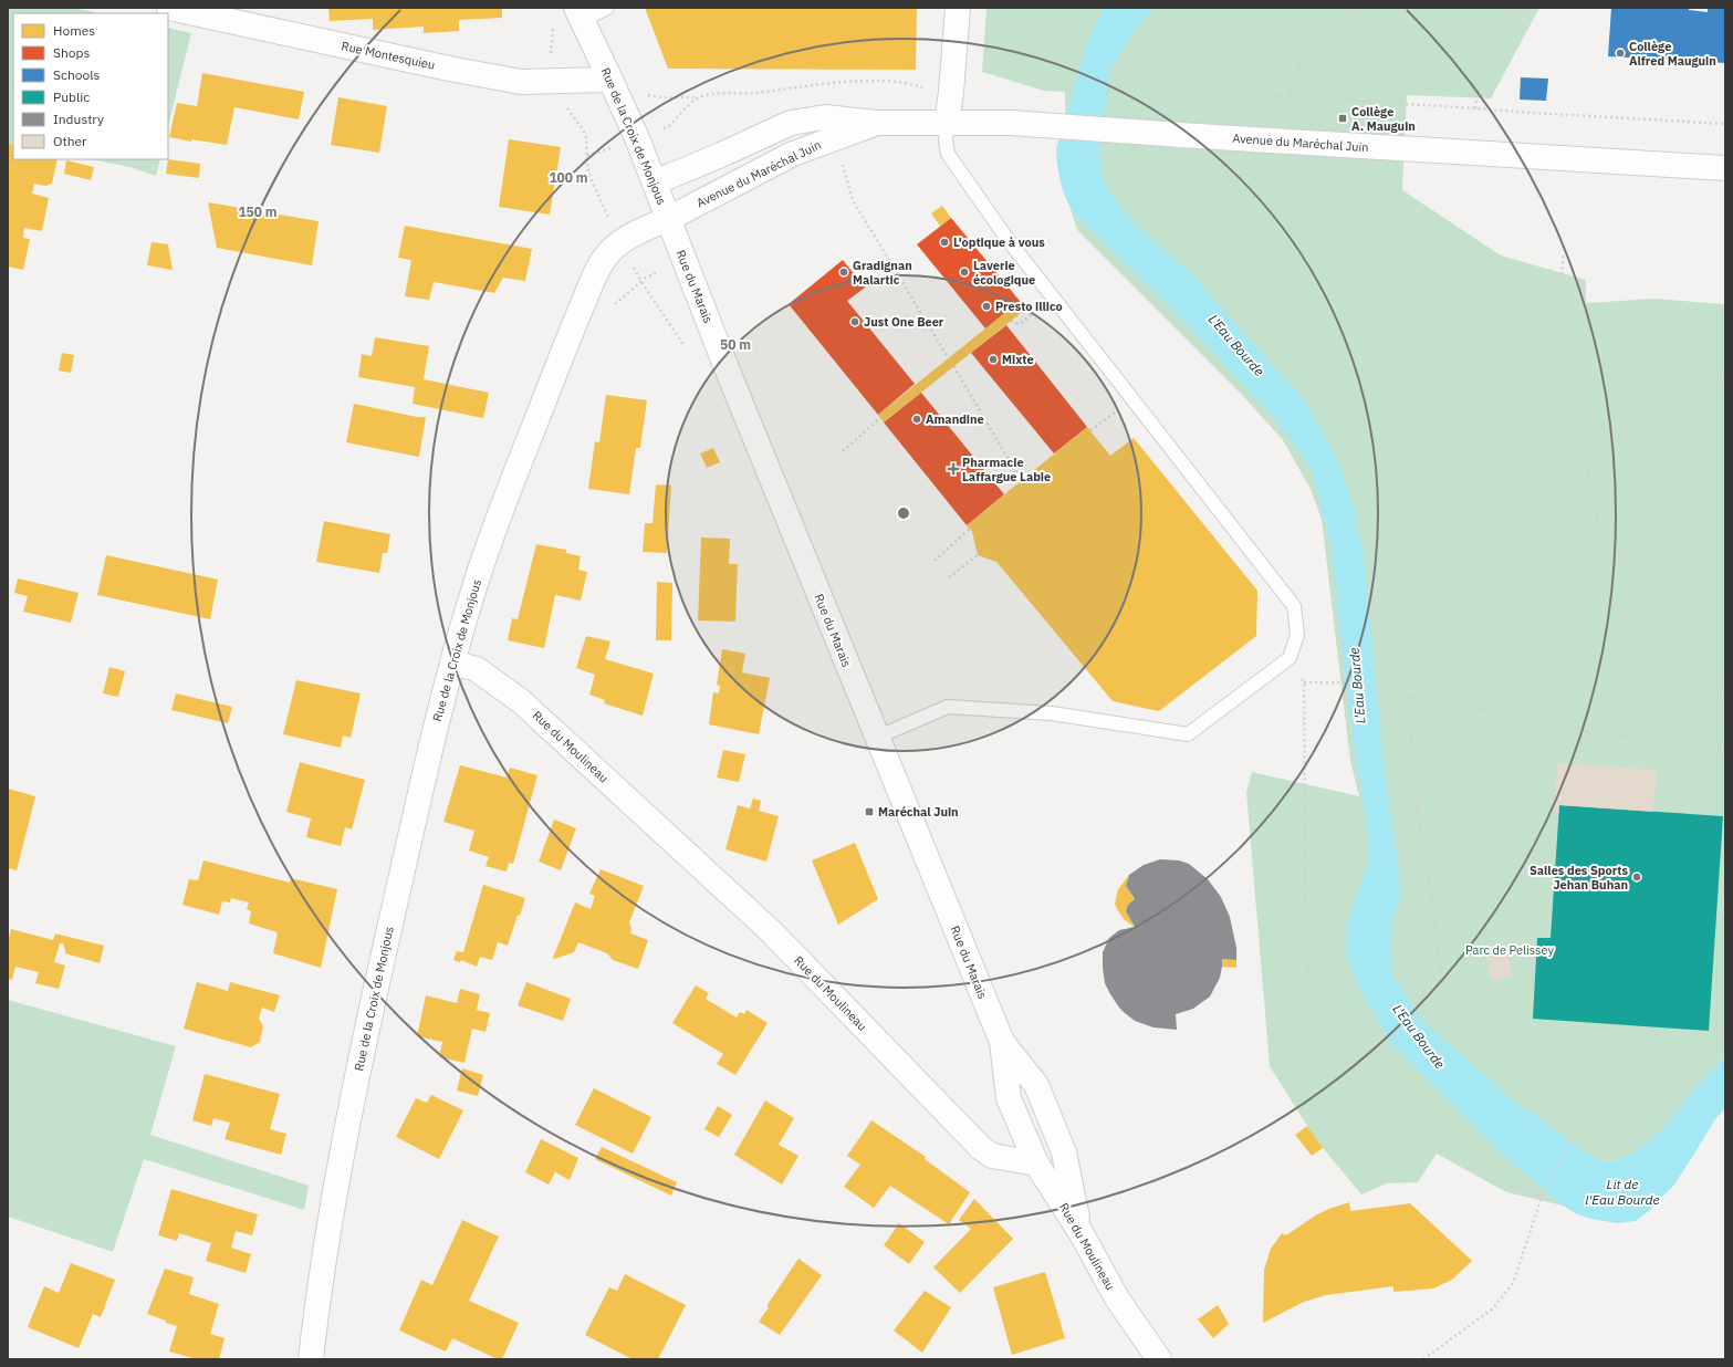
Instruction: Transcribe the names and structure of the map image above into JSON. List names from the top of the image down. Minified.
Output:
{"streets":{"street":["Rue Montesquieu","Rue de la Croix de Monjous","Avenue du Maréchal Juin","Rue du Marais","Rue du Moulineau"]},"crossings":[["Rue Montesquieu","Rue de la Croix de Monjous"],["Rue de la Croix de Monjous","Avenue du Maréchal Juin"],["Rue de la Croix de Monjous","Rue du Marais"],["Rue de la Croix de Monjous","Rue du Moulineau"],["Avenue du Maréchal Juin","Rue du Marais"],["Rue du Marais","Rue du Moulineau"]],"water":["L'Eau Bourde","Lit de l'Eau Bourde"],"parks":["Parc de Pelissey"],"places":{"other":["Collège Alfred Mauguin","L'optique à vous","Gradignan Malartic","Laverie écologique","Presto illico","Just One Beer","Mixte","Amandine","Salles des Sports Jehan Buhan"],"transit":["Collège A. Mauguin","Maréchal Juin"],"health":["Pharmacie Laffargue Labie"]},"legend":["Homes","Shops","Schools","Public","Industry","Other"],"rings":["100 m","150 m","50 m"]}
